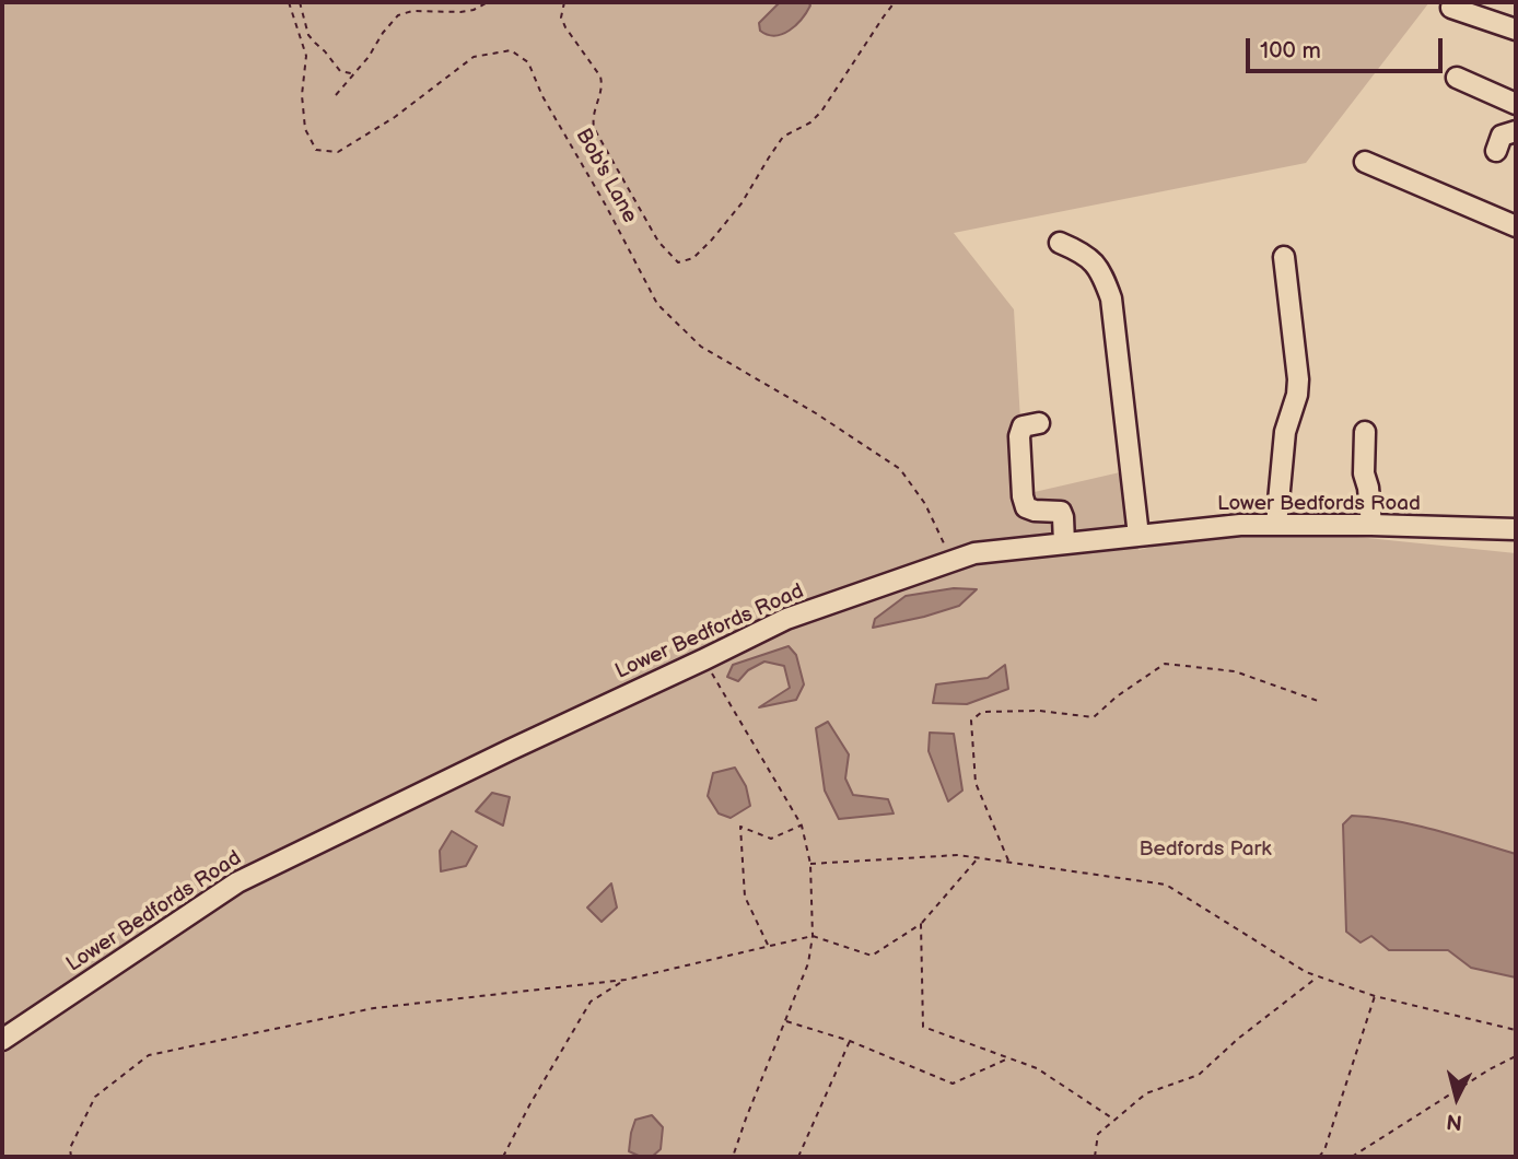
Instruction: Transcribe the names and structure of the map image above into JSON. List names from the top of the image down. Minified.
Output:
{"streets":{"street":["Lower Bedfords Road"],"path":["Bob's Lane"]},"crossings":[["Bob's Lane","Lower Bedfords Road"]],"parks":["Bedfords Park"],"scale_bar":"100 m","north":"bottom"}
